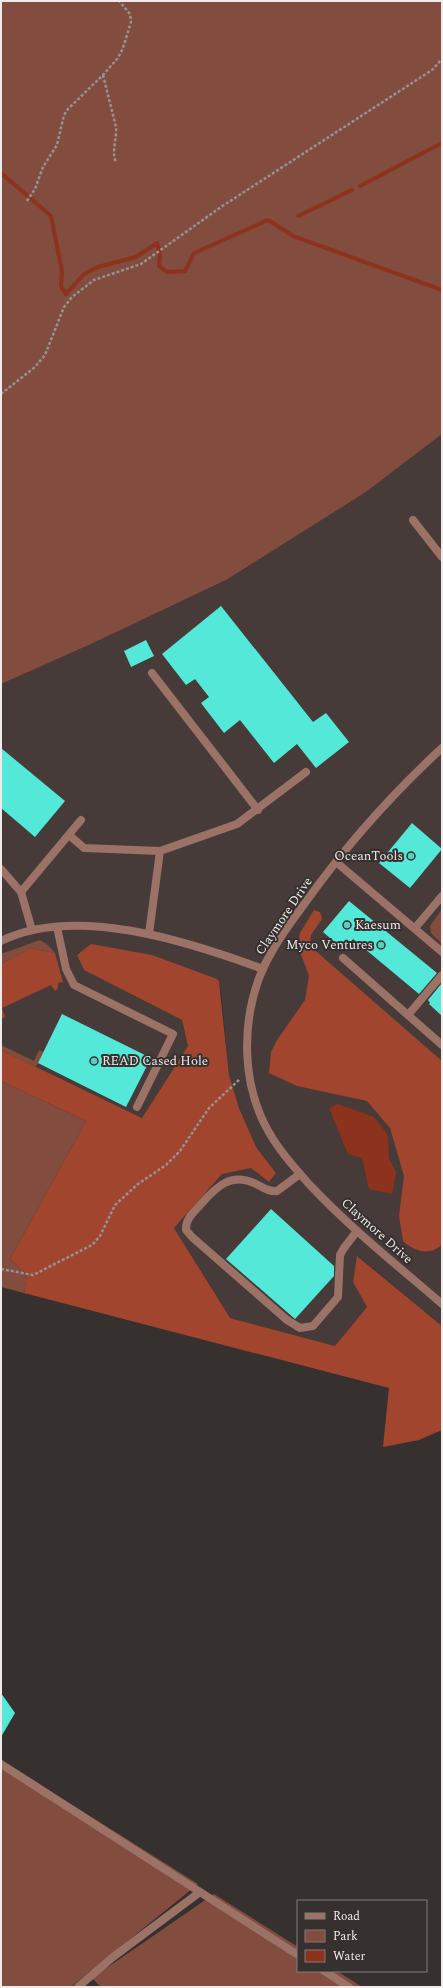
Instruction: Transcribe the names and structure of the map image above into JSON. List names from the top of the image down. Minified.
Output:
{"streets":{"street":["Claymore Drive"]},"places":["OceanTools","Kaesum","Myco Ventures","READ Cased Hole"],"legend":["Road","Park","Water"]}
